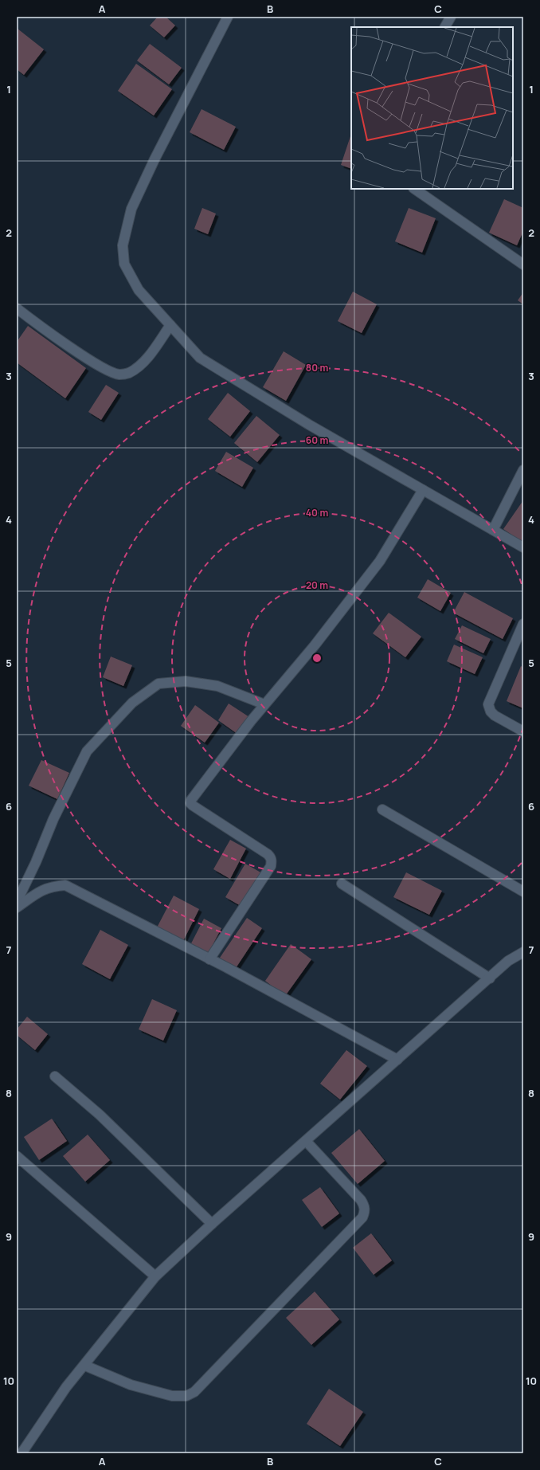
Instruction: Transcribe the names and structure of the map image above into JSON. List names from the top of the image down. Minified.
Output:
{"grid":{"columns":["A","B","C"],"rows":["1","2","3","4","5","6","7","8","9","10"]},"rings":["80 m","60 m","40 m","20 m"]}
